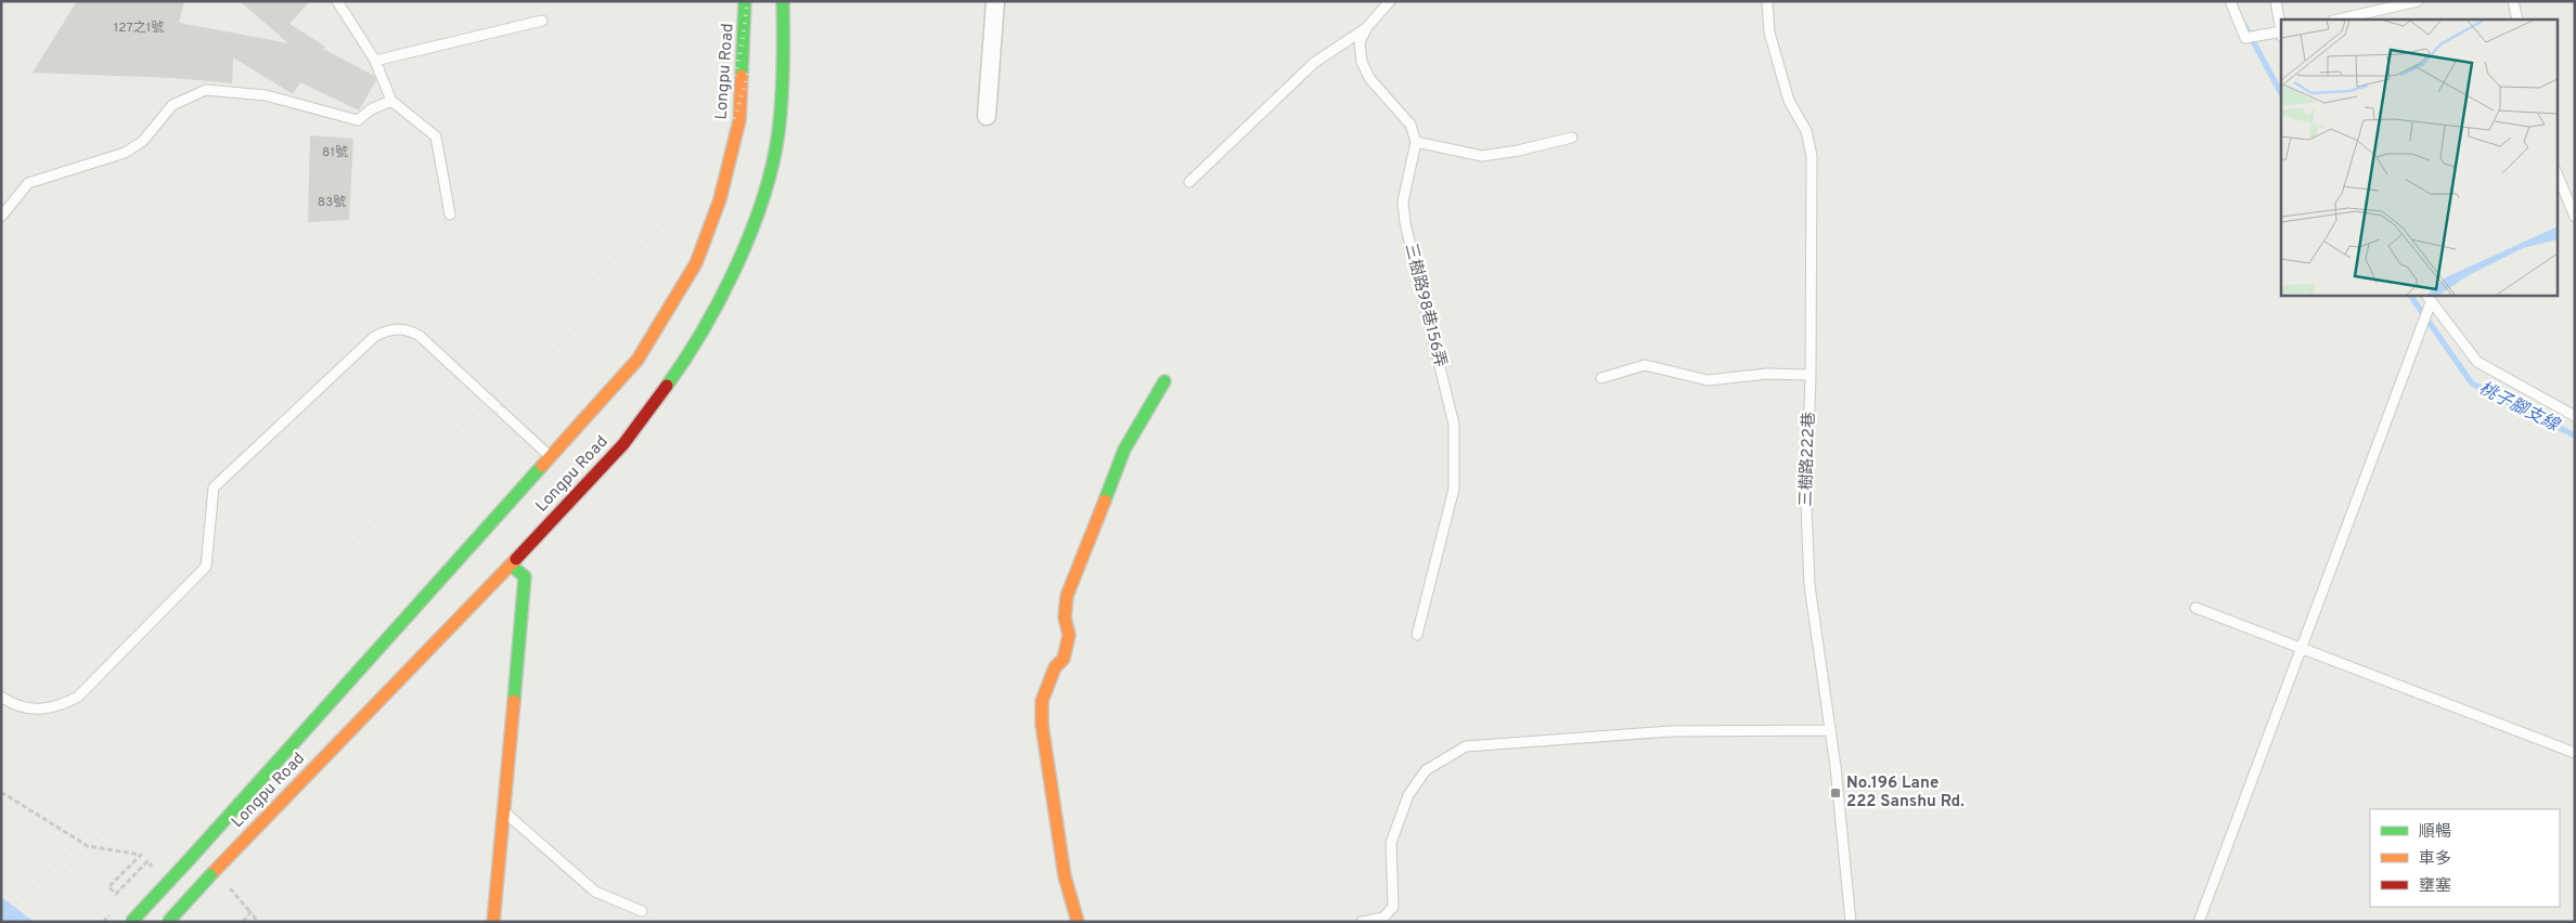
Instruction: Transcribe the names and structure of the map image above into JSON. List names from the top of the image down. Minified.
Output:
{"streets":{"street":["Longpu Road"],"lane":["三樹路98巷156弄","三樹路222巷"]},"water":["桃子腳支線"],"places":{"transit":["No.196 Lane 222 Sanshu Rd."]},"house_numbers":["127之1號","81號","83號"],"legend":["順暢","車多","壅塞"]}
